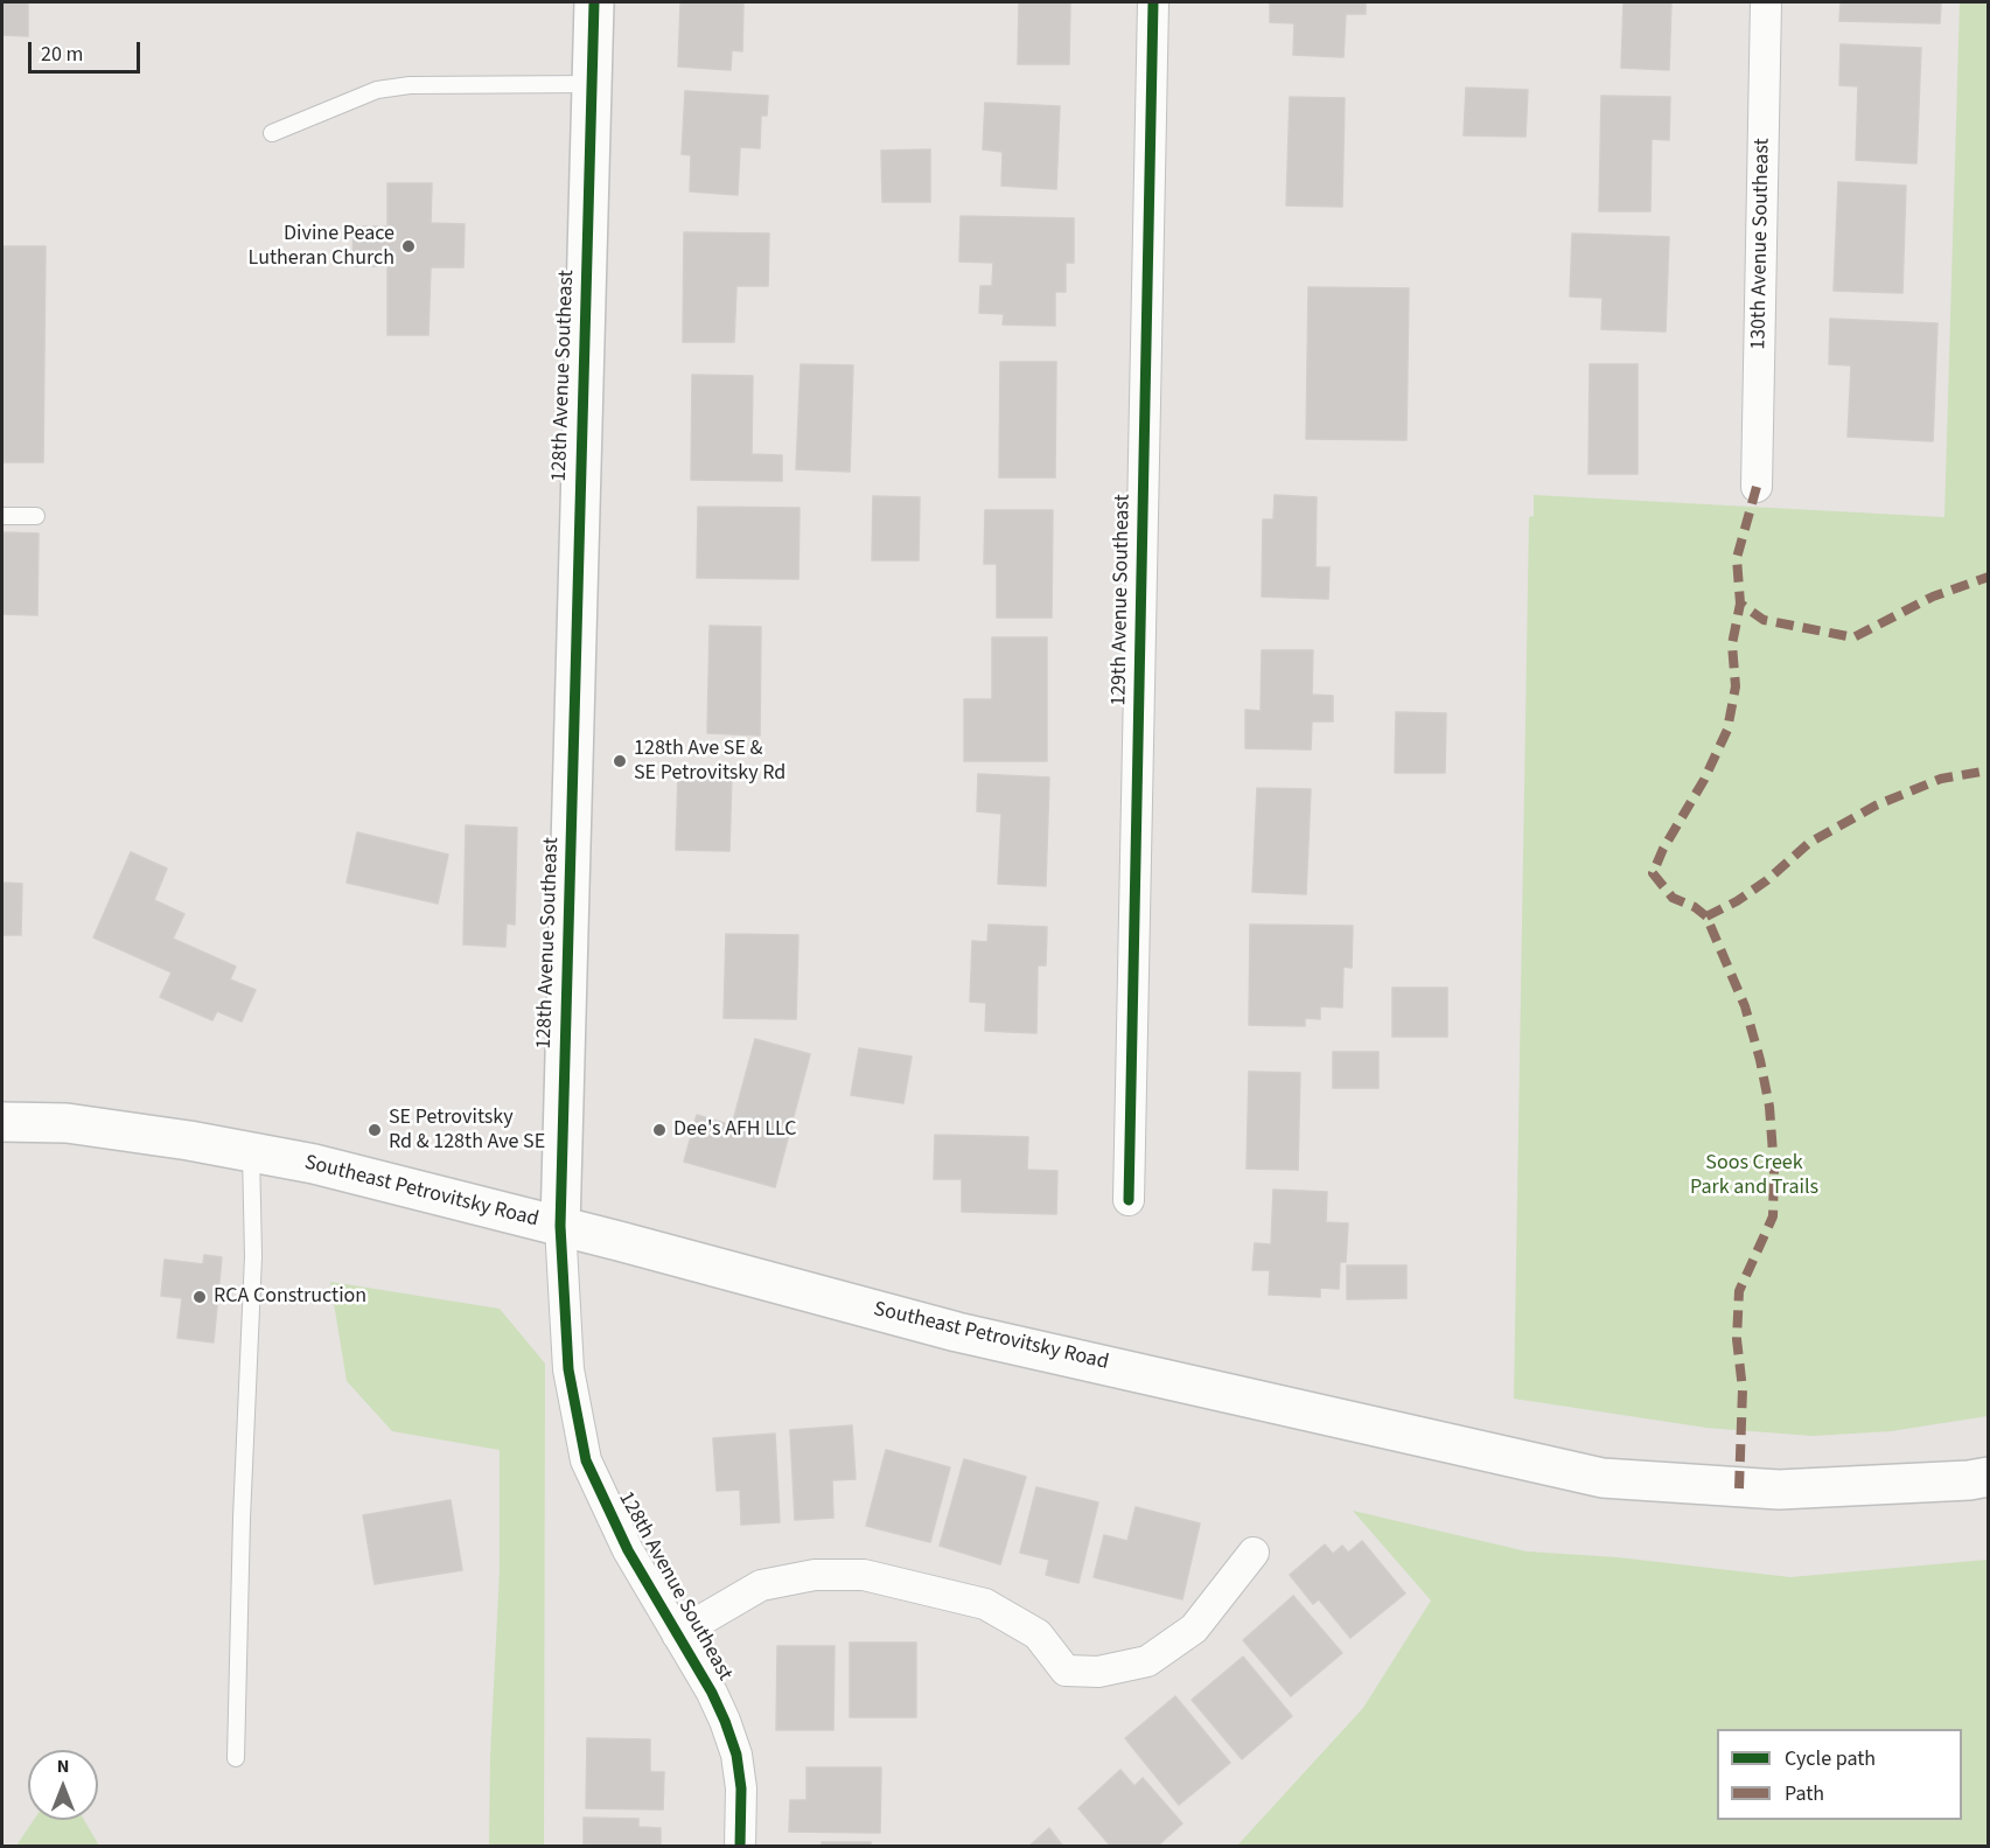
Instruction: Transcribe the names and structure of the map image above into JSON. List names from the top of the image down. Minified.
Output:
{"streets":{"main road":["128th Avenue Southeast","Southeast Petrovitsky Road"],"street":["130th Avenue Southeast","129th Avenue Southeast"]},"crossings":[["128th Avenue Southeast","Southeast Petrovitsky Road"]],"parks":["Soos Creek Park and Trails"],"places":["Divine Peace Lutheran Church","128th Ave SE & SE Petrovitsky Rd","SE Petrovitsky Rd & 128th Ave SE","Dee's AFH LLC","RCA Construction"],"legend":["Cycle path","Path"],"scale_bar":"20 m","north":"top"}
